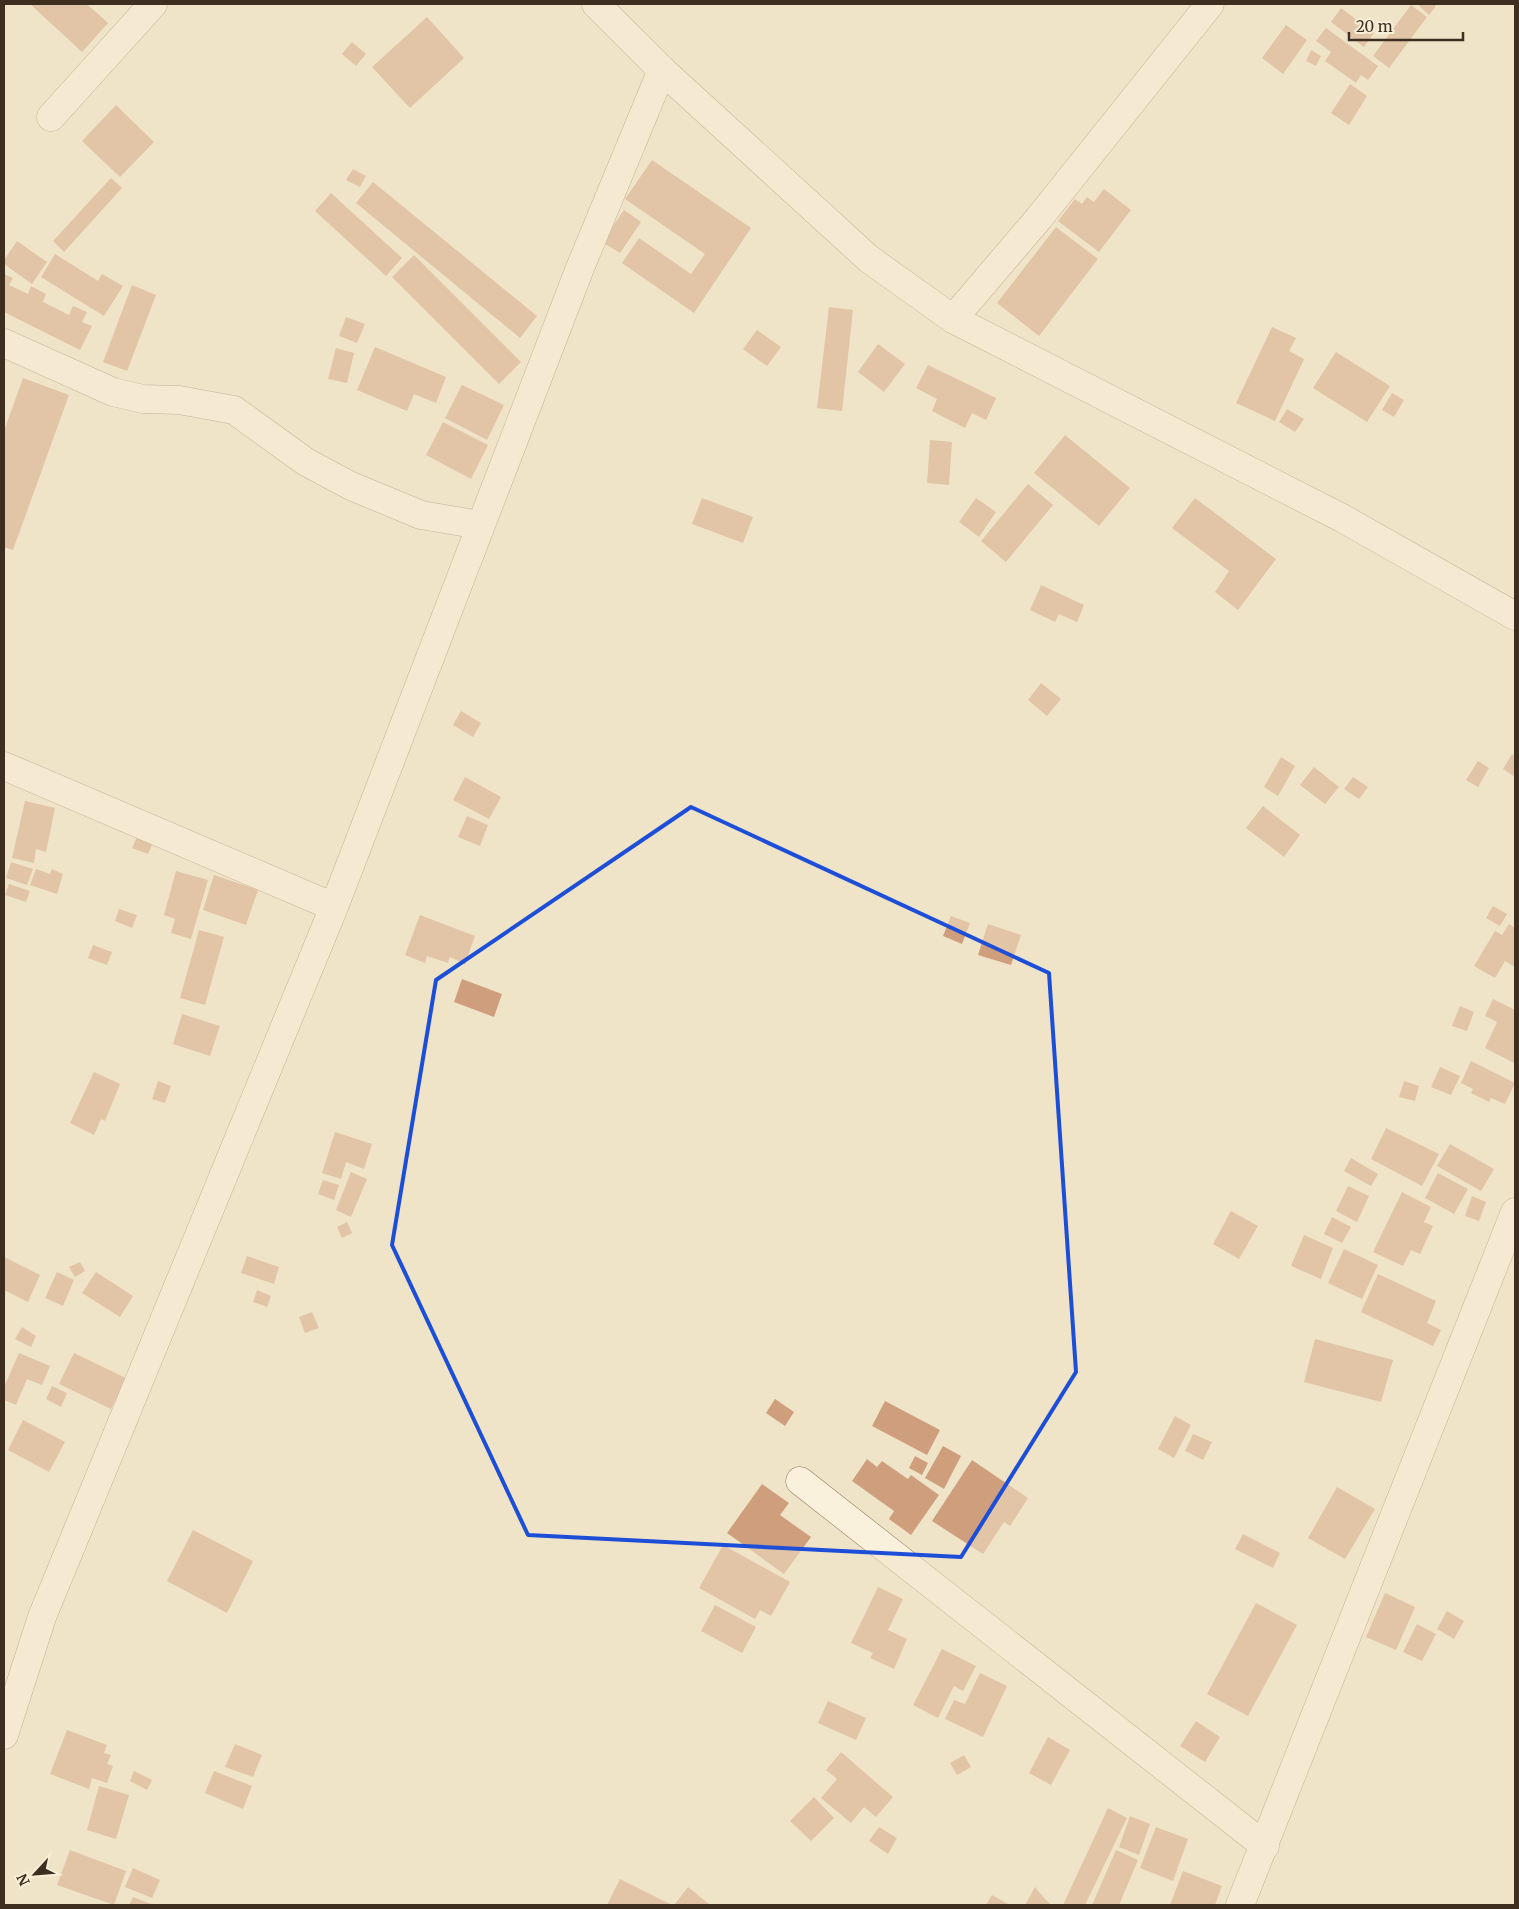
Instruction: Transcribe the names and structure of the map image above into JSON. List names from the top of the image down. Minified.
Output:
{"scale_bar":"20 m","north":"bottom left"}
